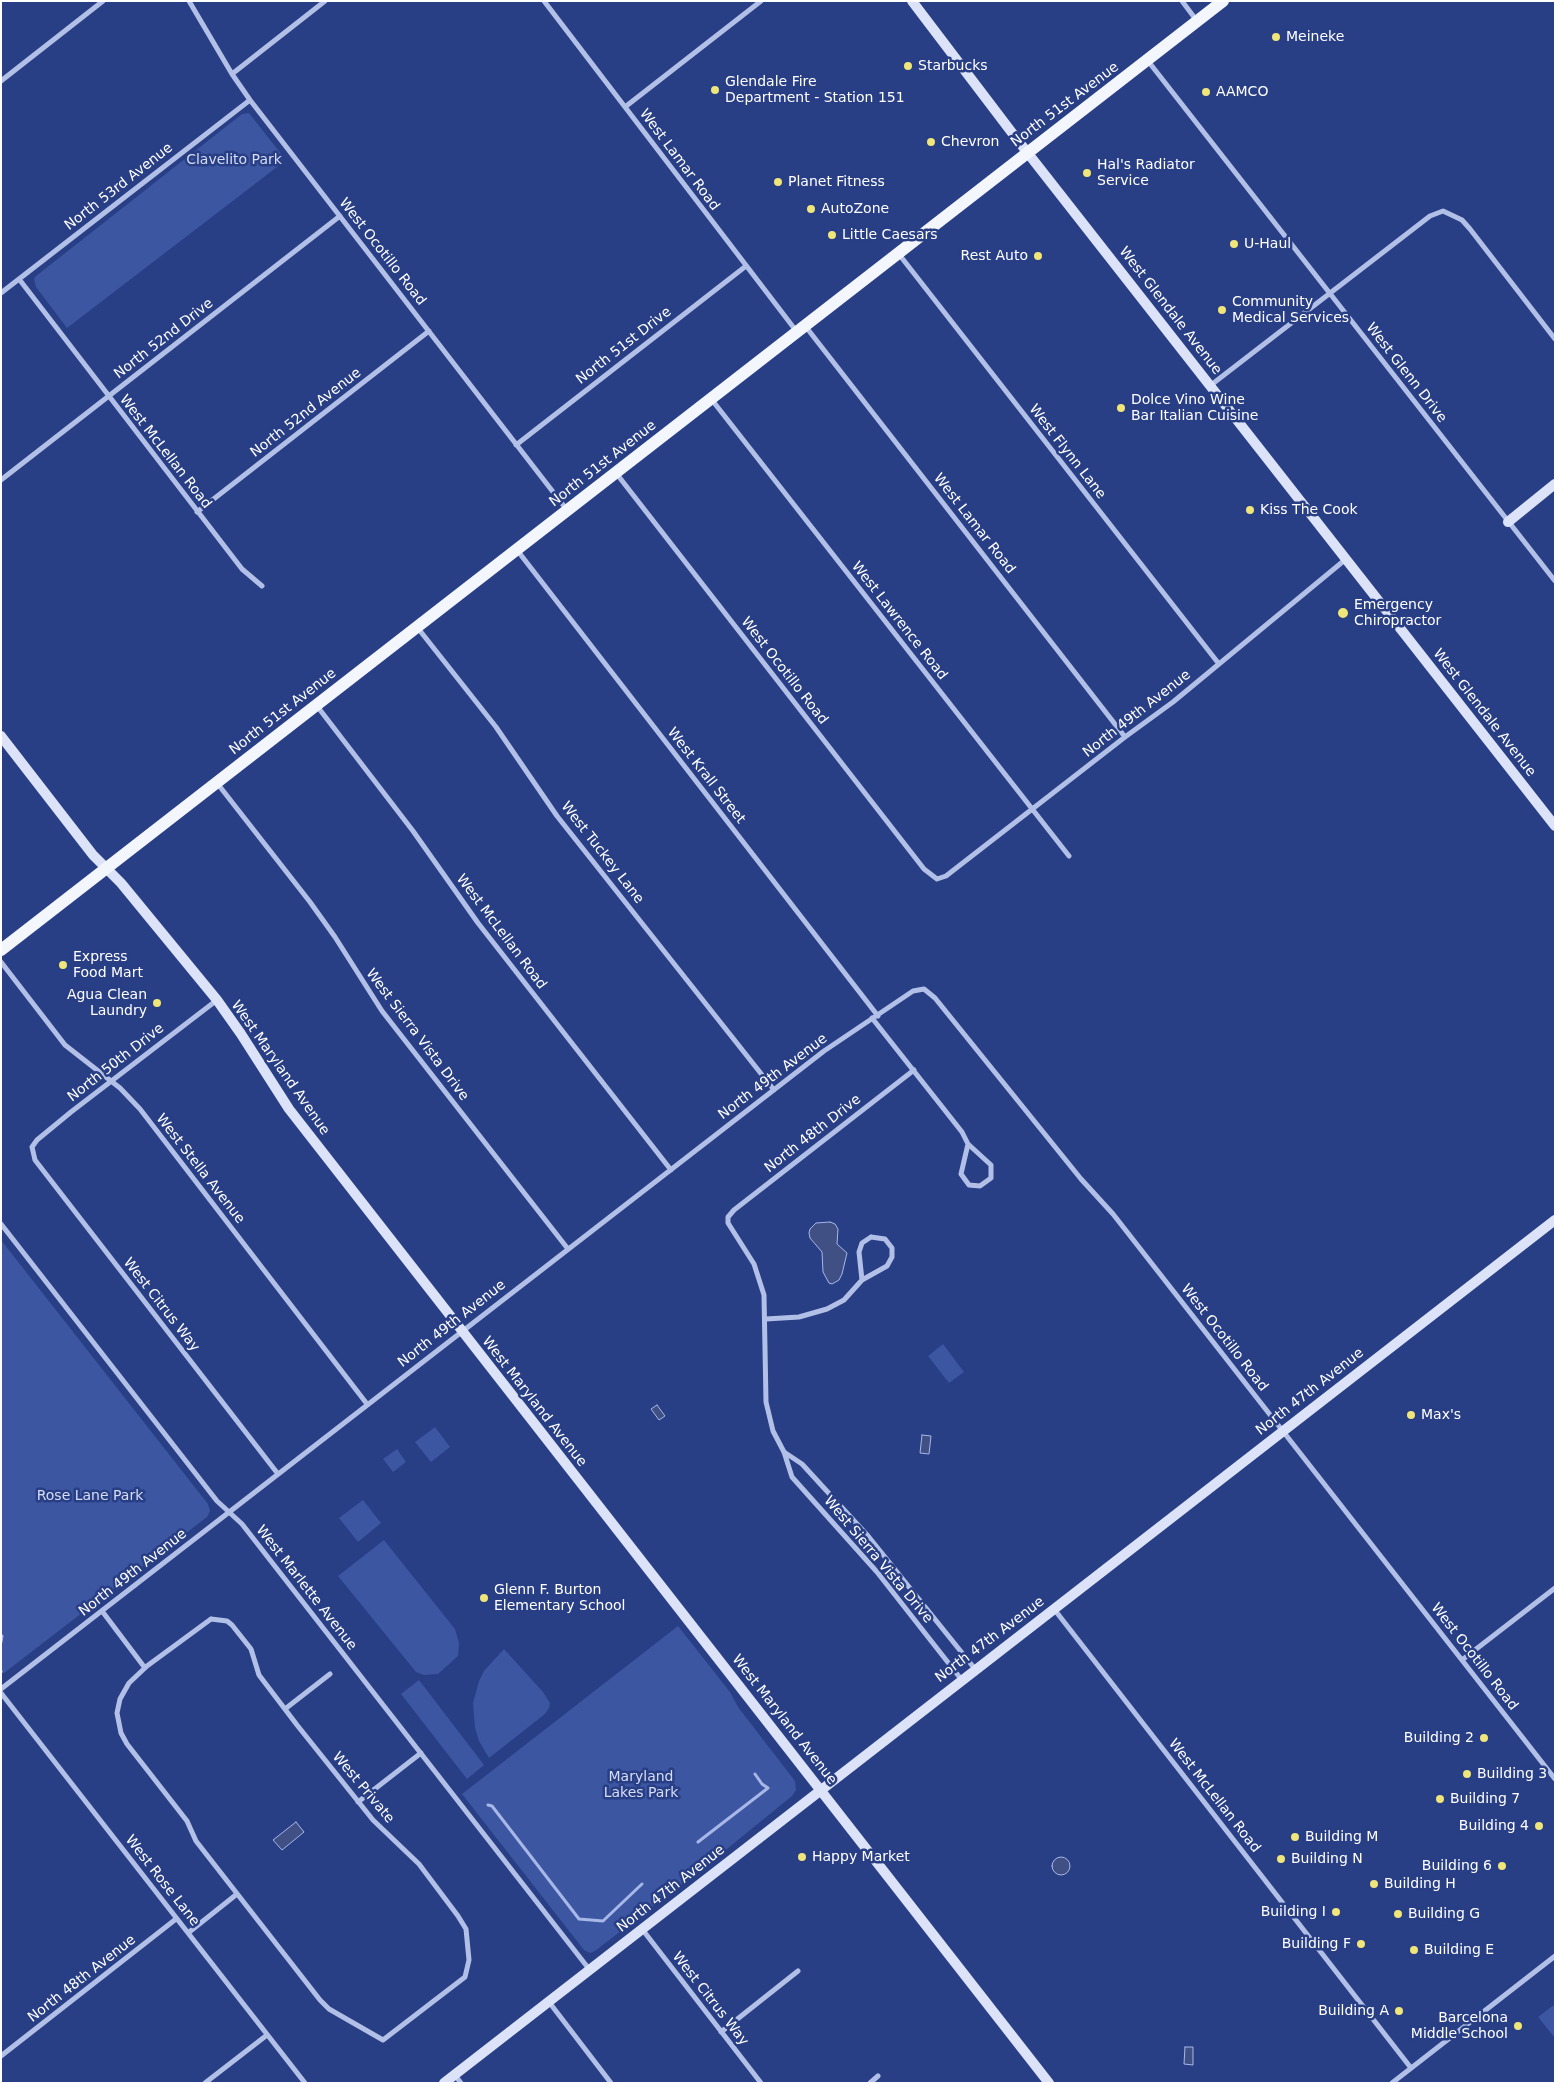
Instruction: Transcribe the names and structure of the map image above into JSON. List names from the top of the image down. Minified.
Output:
{"streets":{"main road":["North 51st Avenue"],"street":["West Lamar Road","North 53rd Avenue","West Ocotillo Road","West Glendale Avenue","North 52nd Drive","North 51st Drive","West Glenn Drive","North 52nd Avenue","West McLellan Road","West Flynn Lane","West Lawrence Road","North 49th Avenue","West Krall Street","West Tuckey Lane","West Sierra Vista Drive","North 50th Drive","West Maryland Avenue","North 48th Drive","West Stella Avenue","West Citrus Way","North 47th Avenue","West Marlette Avenue","West Private","West Rose Lane","North 48th Avenue"]},"crossings":[["North 51st Avenue","West Lamar Road"],["North 51st Avenue","West Ocotillo Road"],["North 51st Avenue","West Glendale Avenue"],["North 51st Avenue","West Glenn Drive"],["North 51st Avenue","West McLellan Road"],["North 51st Avenue","West Flynn Lane"],["North 51st Avenue","West Lawrence Road"],["North 51st Avenue","West Krall Street"],["North 51st Avenue","West Tuckey Lane"],["North 51st Avenue","West Sierra Vista Drive"],["North 51st Avenue","West Maryland Avenue"],["West Lamar Road","North 51st Drive"],["West Lamar Road","North 49th Avenue"],["North 53rd Avenue","West Ocotillo Road"],["North 53rd Avenue","West McLellan Road"],["West Ocotillo Road","North 52nd Drive"],["West Ocotillo Road","North 51st Drive"],["West Ocotillo Road","North 52nd Avenue"],["West Ocotillo Road","North 49th Avenue"],["West Ocotillo Road","North 47th Avenue"],["West Glendale Avenue","North 49th Avenue"],["North 52nd Drive","West McLellan Road"],["North 52nd Avenue","West McLellan Road"],["West McLellan Road","North 49th Avenue"],["West McLellan Road","North 47th Avenue"],["West Flynn Lane","North 49th Avenue"],["West Lawrence Road","North 49th Avenue"],["North 49th Avenue","West Krall Street"],["North 49th Avenue","West Tuckey Lane"],["North 49th Avenue","West Sierra Vista Drive"],["North 49th Avenue","West Maryland Avenue"],["North 49th Avenue","West Stella Avenue"],["North 49th Avenue","West Citrus Way"],["North 49th Avenue","West Marlette Avenue"],["North 49th Avenue","West Rose Lane"],["West Krall Street","North 48th Drive"],["West Sierra Vista Drive","North 48th Drive"],["West Sierra Vista Drive","North 47th Avenue"],["North 50th Drive","West Maryland Avenue"],["North 50th Drive","West Stella Avenue"],["North 50th Drive","West Citrus Way"],["West Maryland Avenue","North 47th Avenue"],["West Citrus Way","North 47th Avenue"],["North 47th Avenue","West Marlette Avenue"],["West Rose Lane","North 48th Avenue"]],"parks":["Clavelito Park","Rose Lane Park","Maryland Lakes Park"],"places":["Meineke","Starbucks","Glendale Fire Department - Station 151","AAMCO","Chevron","Hal's Radiator Service","Planet Fitness","AutoZone","Little Caesars","U-Haul","Rest Auto","Community Medical Services","Dolce Vino Wine Bar Italian Cuisine","Kiss The Cook","Emergency Chiropractor","Express Food Mart","Agua Clean Laundry","Max's","Glenn F. Burton Elementary School","Building 2","Building 3","Building 7","Building 4","Building M","Happy Market","Building N","Building 6","Building H","Building I","Building G","Building F","Building E","Building A","Barcelona Middle School"]}
